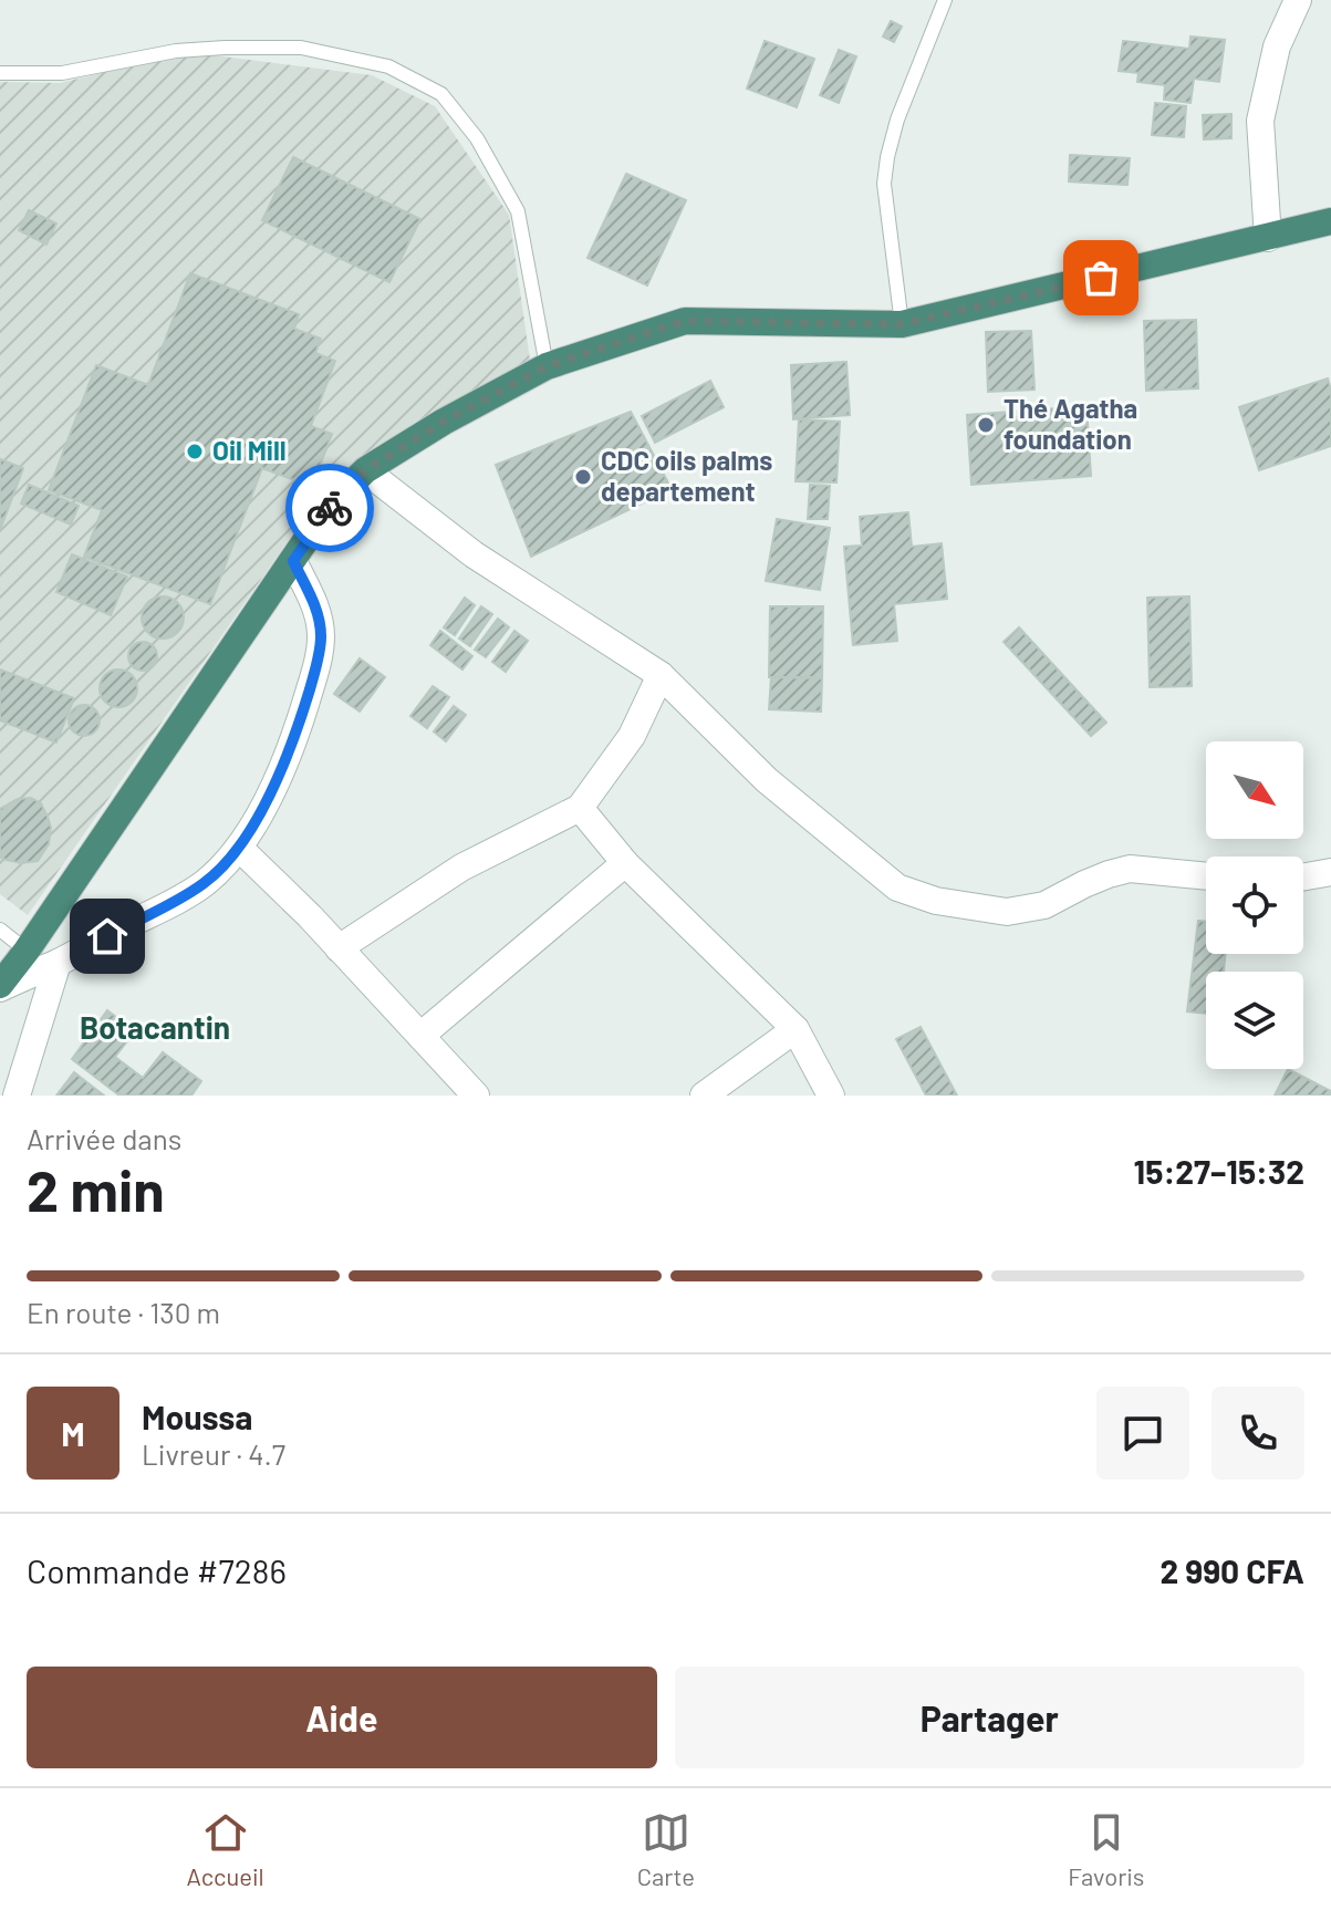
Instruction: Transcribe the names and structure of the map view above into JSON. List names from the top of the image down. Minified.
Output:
{"districts":["Botacantin"],"places":["Thé Agatha foundation","Oil Mill","CDC oils palms departement"],"north":"bottom right","page":{"heading":["2 min","Arrivée dans","15:27–15:32"],"panel":["Moussa","Livreur · 4.7","Commande #7286","2 990 CFA"],"bar":"En route · 130 m","round":"M","buttons":["Aide","Partager"],"tabs":["Accueil","Carte","Favoris"]}}
